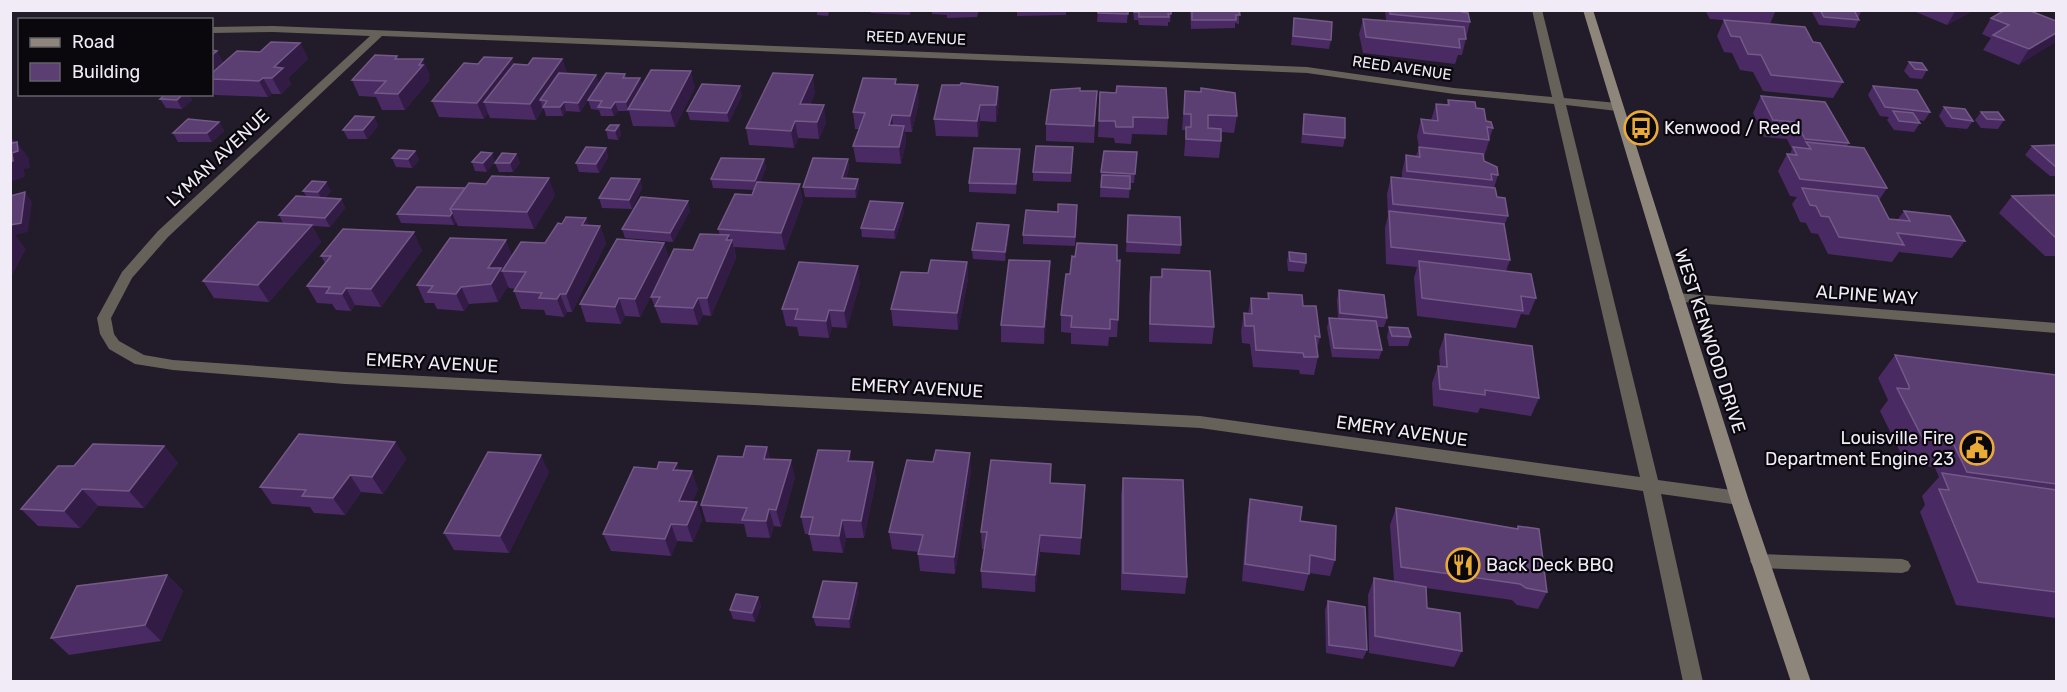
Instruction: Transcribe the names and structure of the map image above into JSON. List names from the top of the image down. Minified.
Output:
{"streets":{"street":["REED AVENUE","LYMAN AVENUE","ALPINE WAY","WEST KENWOOD DRIVE","EMERY AVENUE"]},"crossings":[["REED AVENUE","LYMAN AVENUE"],["REED AVENUE","WEST KENWOOD DRIVE"],["LYMAN AVENUE","EMERY AVENUE"],["ALPINE WAY","WEST KENWOOD DRIVE"],["WEST KENWOOD DRIVE","EMERY AVENUE"]],"places":{"bus stop":["Kenwood / Reed"],"public building":["Louisville Fire Department Engine 23"],"restaurant":["Back Deck BBQ"]},"legend":["Road","Building"]}
